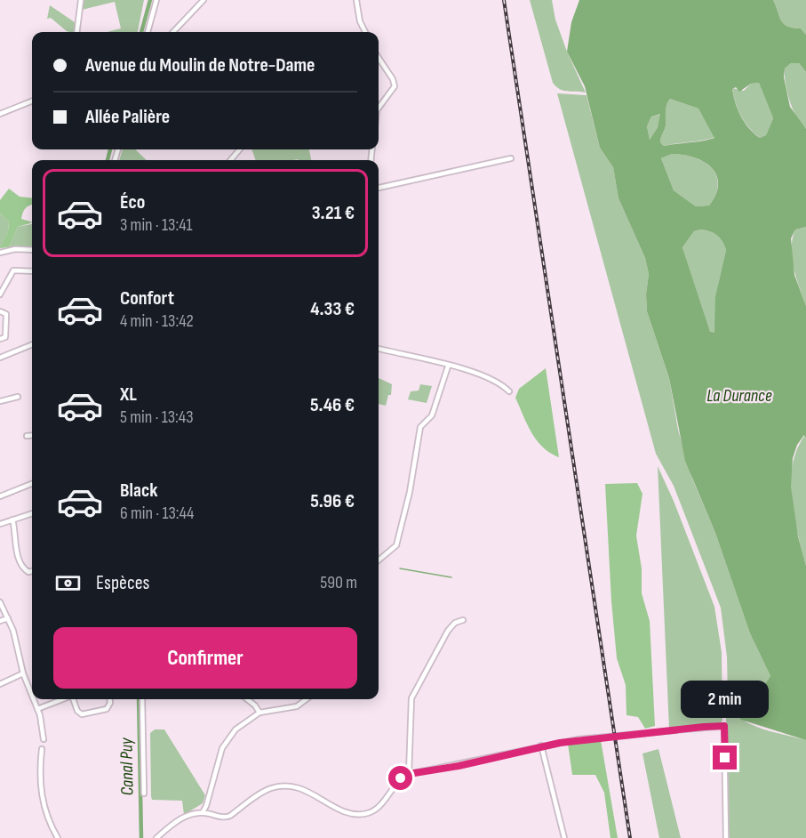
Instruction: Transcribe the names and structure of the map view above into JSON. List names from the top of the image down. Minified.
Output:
{"water":["La Durance","Canal Puy"],"page":{"banner":["Avenue du Moulin de Notre-Dame","Allée Palière"],"list":[{"name":"Éco","note":"3 min · 13:41","value":"3.21 €"},{"name":"Confort","note":"4 min · 13:42","value":"4.33 €"},{"name":"XL","note":"5 min · 13:43","value":"5.46 €"},{"name":"Black","note":"6 min · 13:44","value":"5.96 €"}],"pay":["Espèces","590 m"],"buttons":"Confirmer","bubble":"2 min"}}
